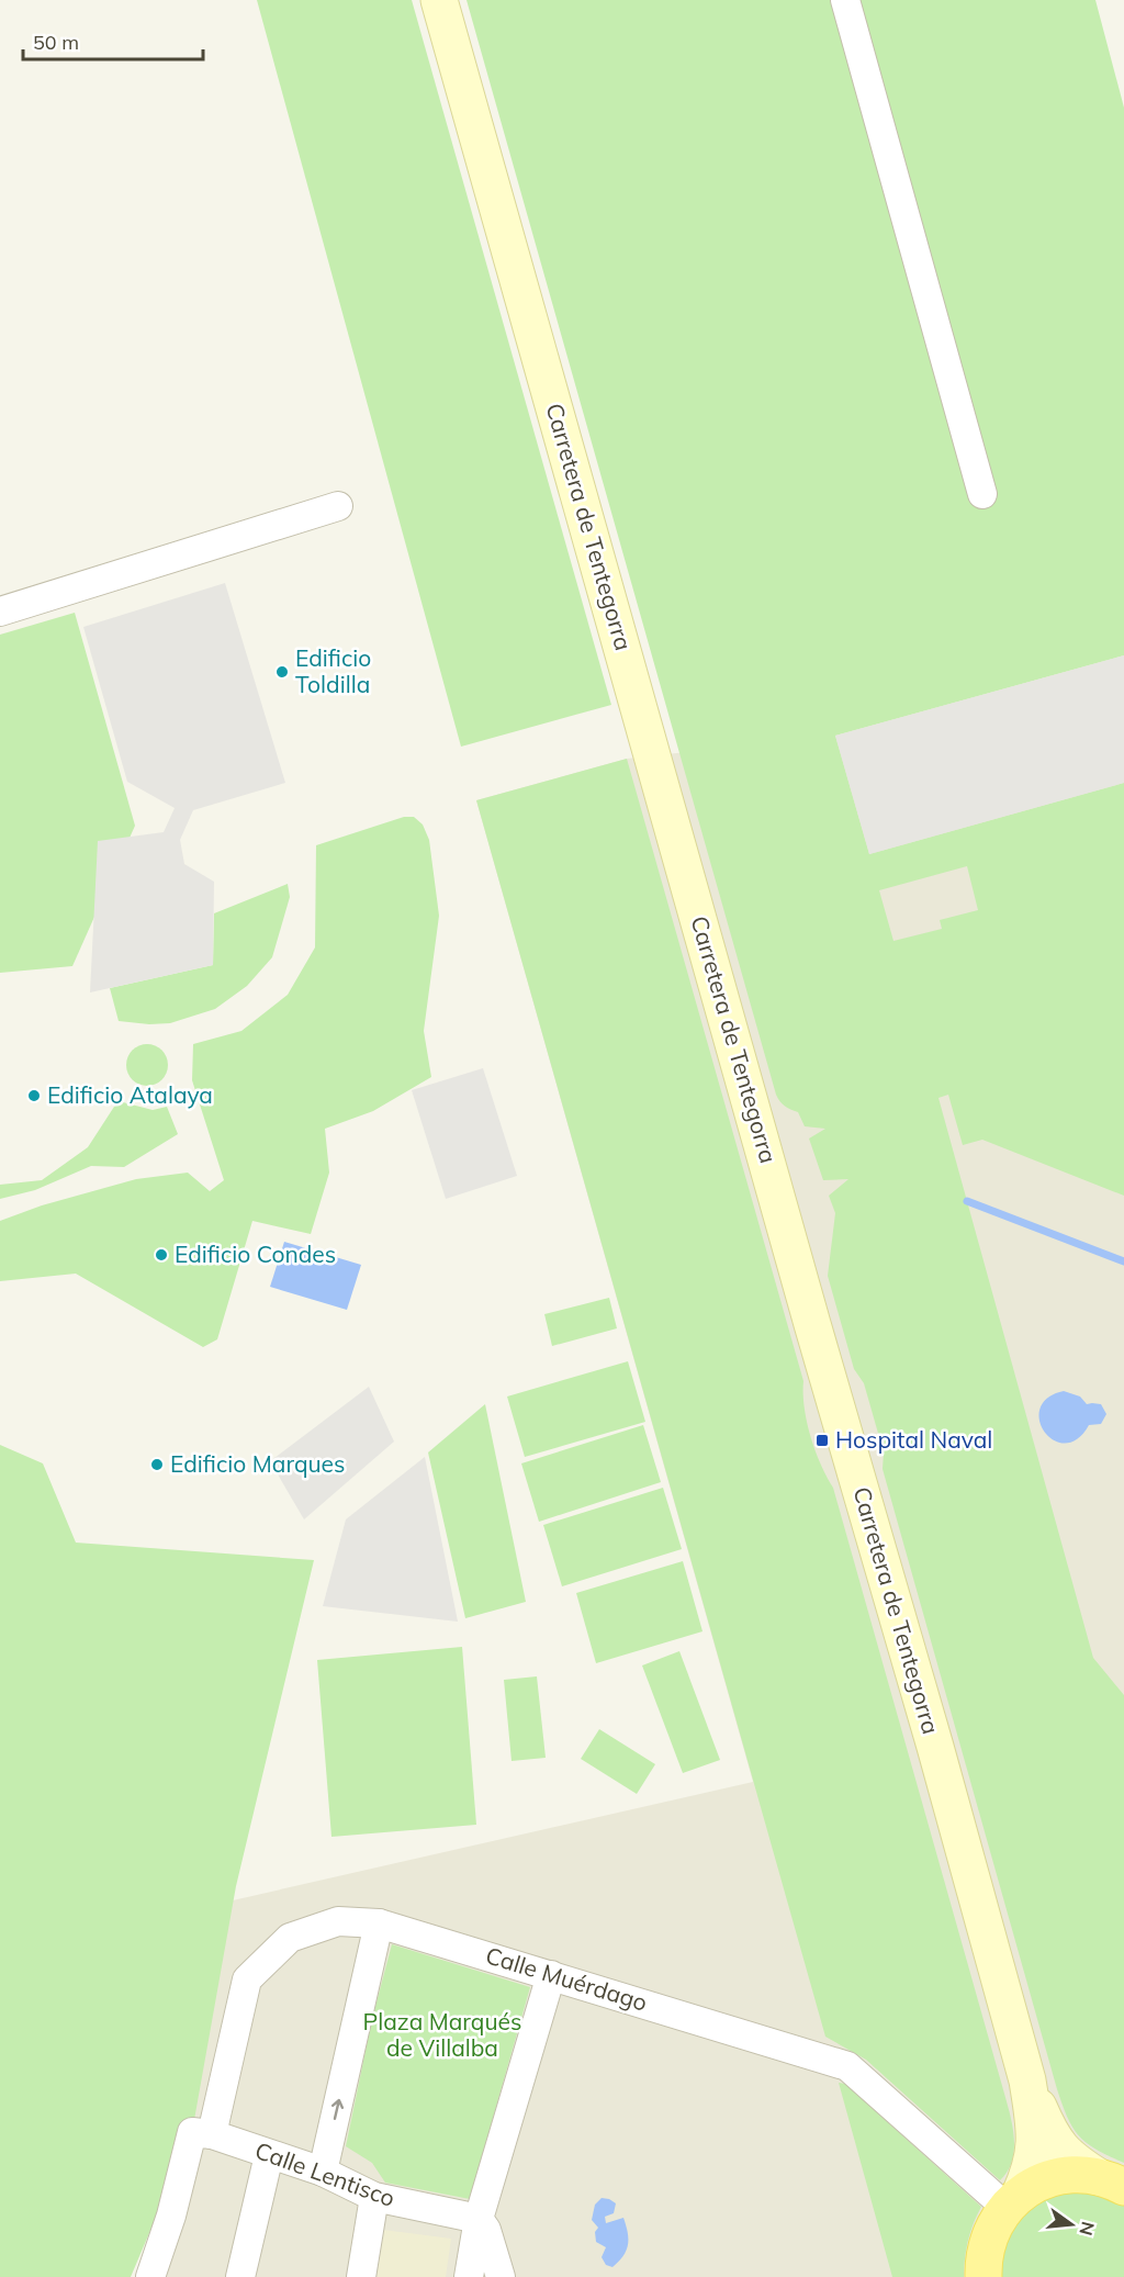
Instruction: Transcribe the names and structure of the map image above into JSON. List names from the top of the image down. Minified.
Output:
{"streets":{"main road":["Carretera de Tentegorra"],"street":["Calle Muérdago","Calle Lentisco"]},"crossings":[["Carretera de Tentegorra","Calle Muérdago"],["Calle Muérdago","Calle Lentisco"]],"parks":["Plaza Marqués de Villalba"],"places":{"other":["Edificio Toldilla","Edificio Atalaya","Edificio Condes","Edificio Marques"],"transit":["Hospital Naval"]},"scale_bar":"50 m","north":"right"}
